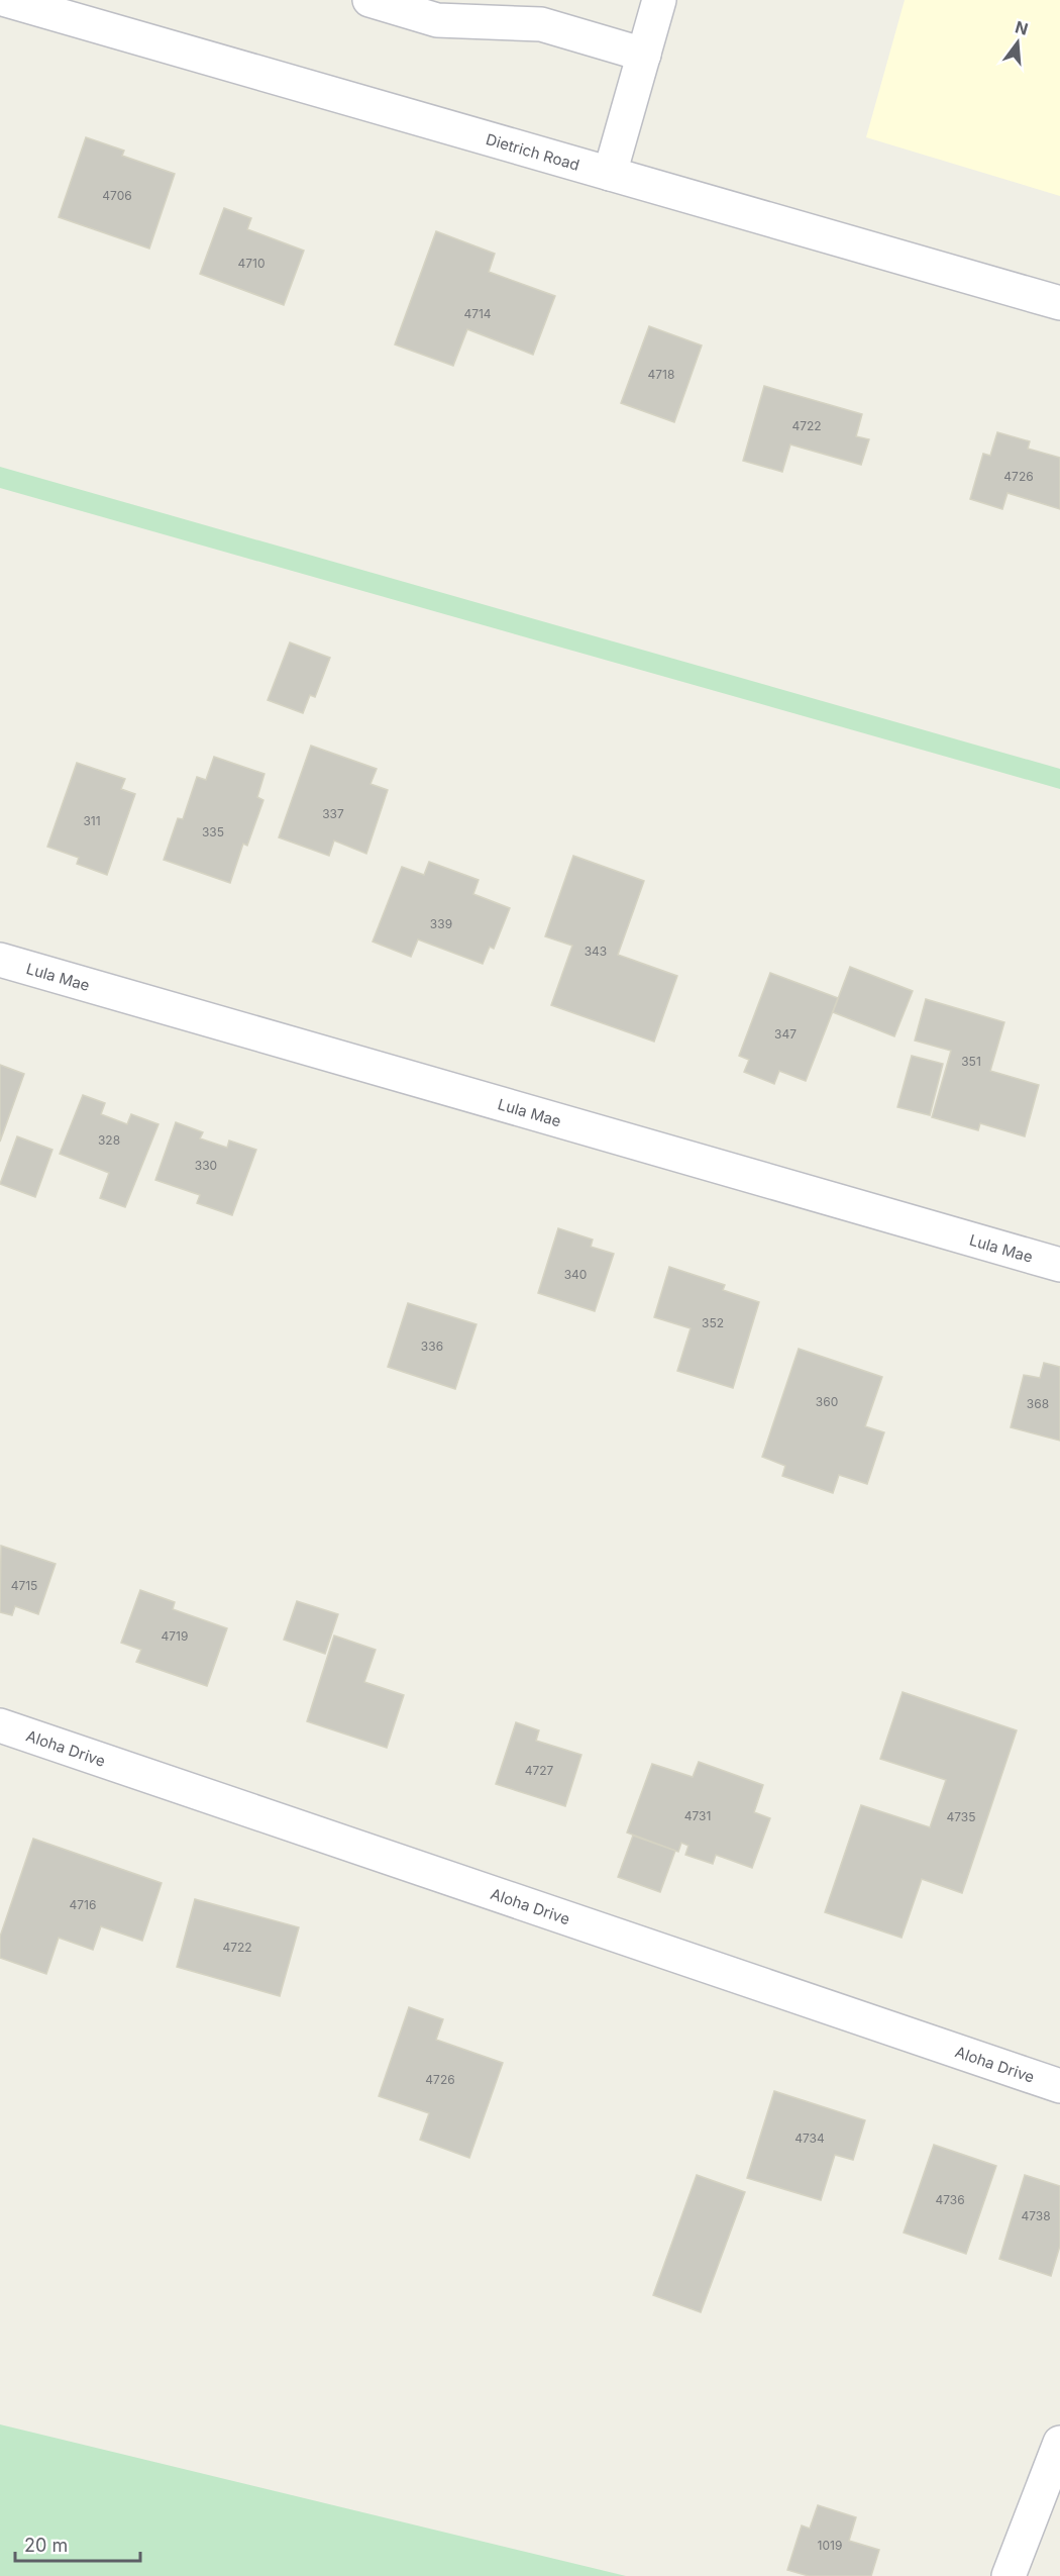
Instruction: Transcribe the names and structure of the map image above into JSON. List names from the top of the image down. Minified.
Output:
{"streets":{"street":["Dietrich Road","Lula Mae","Aloha Drive"]},"house_numbers":["4706","4710","4714","4718","4722","4726","337","311","335","339","343","347","351","328","330","340","352","336","360","368","4715","4719","4727","4731","4735","4716","4722","4726","4734","4736","4738","1019"],"scale_bar":"20 m","north":"top"}
